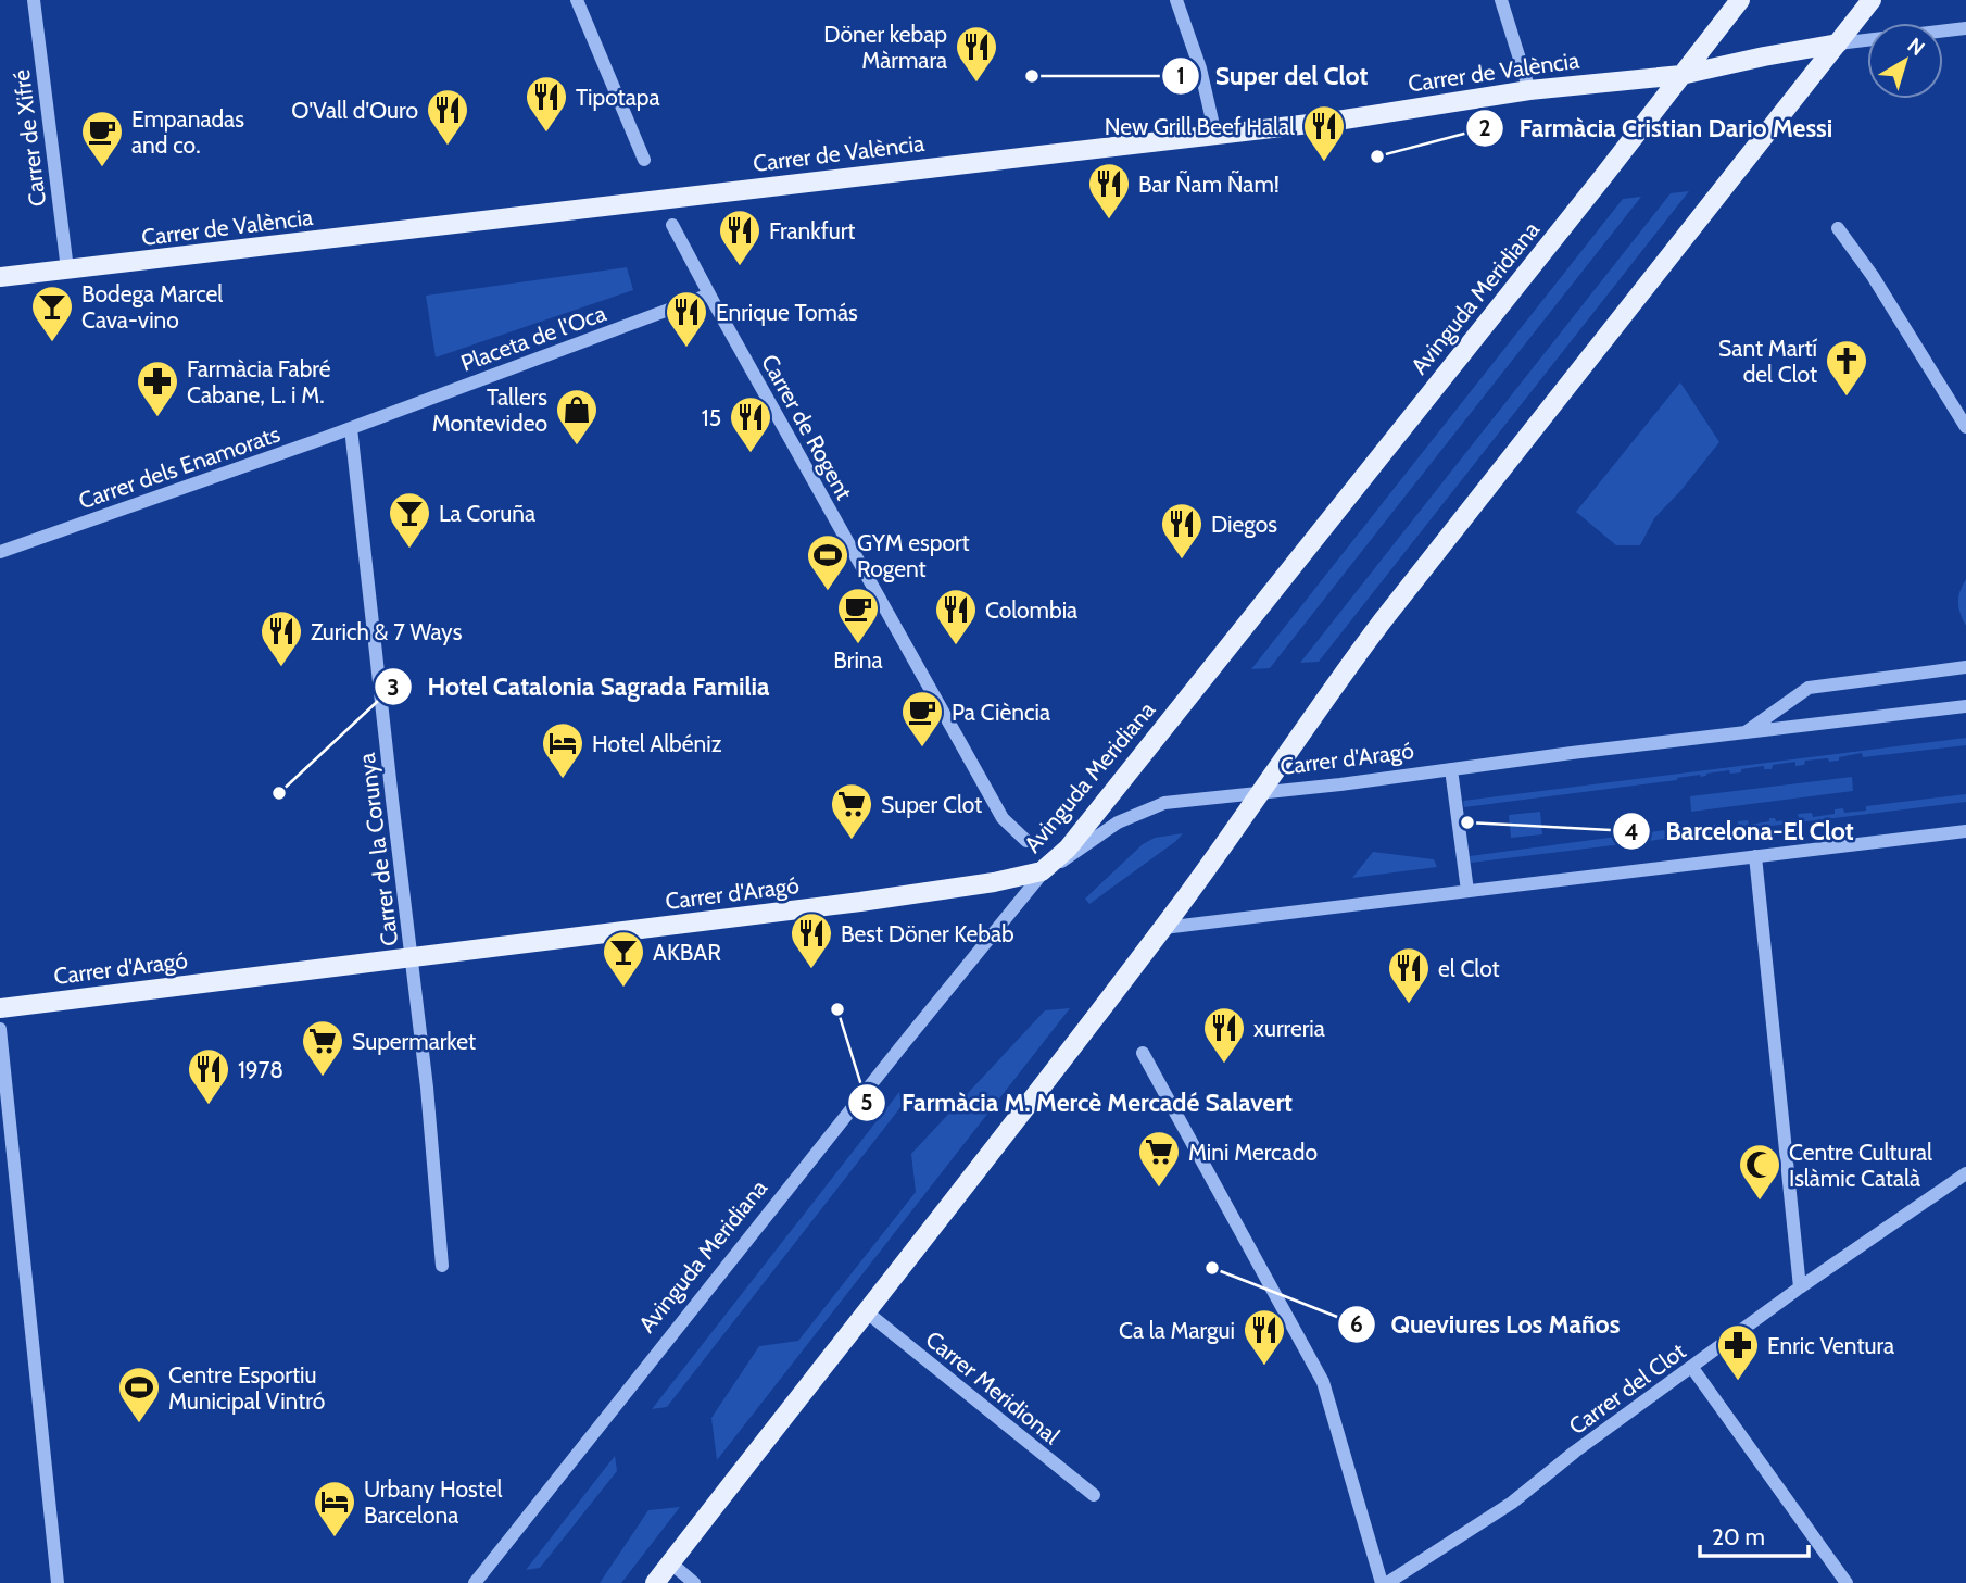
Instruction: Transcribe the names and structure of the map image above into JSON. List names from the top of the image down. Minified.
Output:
{"streets":{"main road":["Carrer de València","Avinguda Meridiana","Carrer d'Aragó"],"street":["Carrer de Xifré","Placeta de l'Oca","Carrer de Rogent","Carrer dels Enamorats","Carrer de la Corunya","Carrer Meridional","Carrer del Clot"]},"crossings":[["Carrer de València","Carrer de Xifré"],["Carrer de València","Avinguda Meridiana"],["Avinguda Meridiana","Carrer d'Aragó"],["Placeta de l'Oca","Carrer de Rogent"],["Placeta de l'Oca","Carrer dels Enamorats"],["Carrer dels Enamorats","Carrer de la Corunya"],["Carrer d'Aragó","Carrer de la Corunya"]],"places":{"other":["Super del Clot","Farmàcia Cristian Dario Messi","Hotel Catalonia Sagrada Familia","Barcelona-El Clot","Farmàcia M. Mercè Mercadé Salavert","Queviures Los Maños"],"restaurant":["Döner kebap Màrmara","Tipotapa","O'Vall d'Ouro","New Grill Beef Halal","Bar Ñam Ñam!","Frankfurt","Enrique Tomás","15","Diegos","Colombia","Zurich & 7 Ways","Best Döner Kebab","el Clot","xurreria","1978","Ca la Margui"],"cafe":["Empanadas and co.","Brina","Pa Ciència"],"bar":["Bodega Marcel Cava-vino","La Coruña","AKBAR"],"church":["Sant Martí del Clot"],"pharmacy":["Farmàcia Fabré Cabane, L. i M.","Enric Ventura"],"shop":["Tallers Montevideo"],"sports":["GYM esport Rogent","Centre Esportiu Municipal Vintró"],"hotel":["Hotel Albéniz","Urbany Hostel Barcelona"],"supermarket":["Super Clot","Supermarket","Mini Mercado"],"mosque":["Centre Cultural Islàmic Català"]},"scale_bar":"20 m","north":"top right"}
